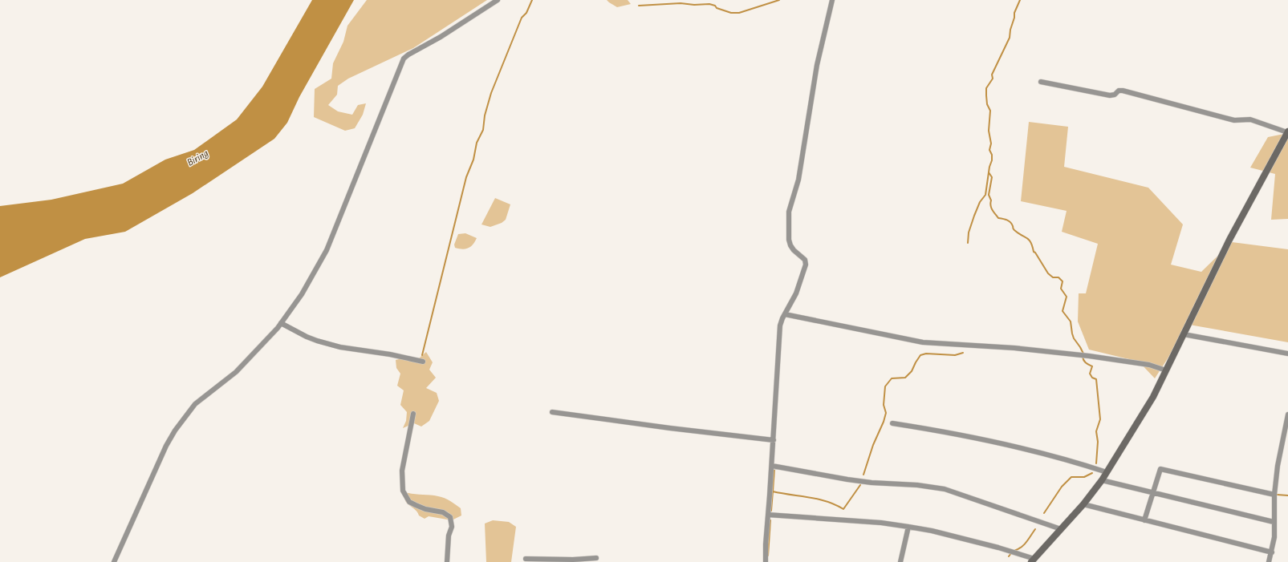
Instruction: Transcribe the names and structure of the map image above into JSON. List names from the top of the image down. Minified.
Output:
{"water":["Biring"]}
